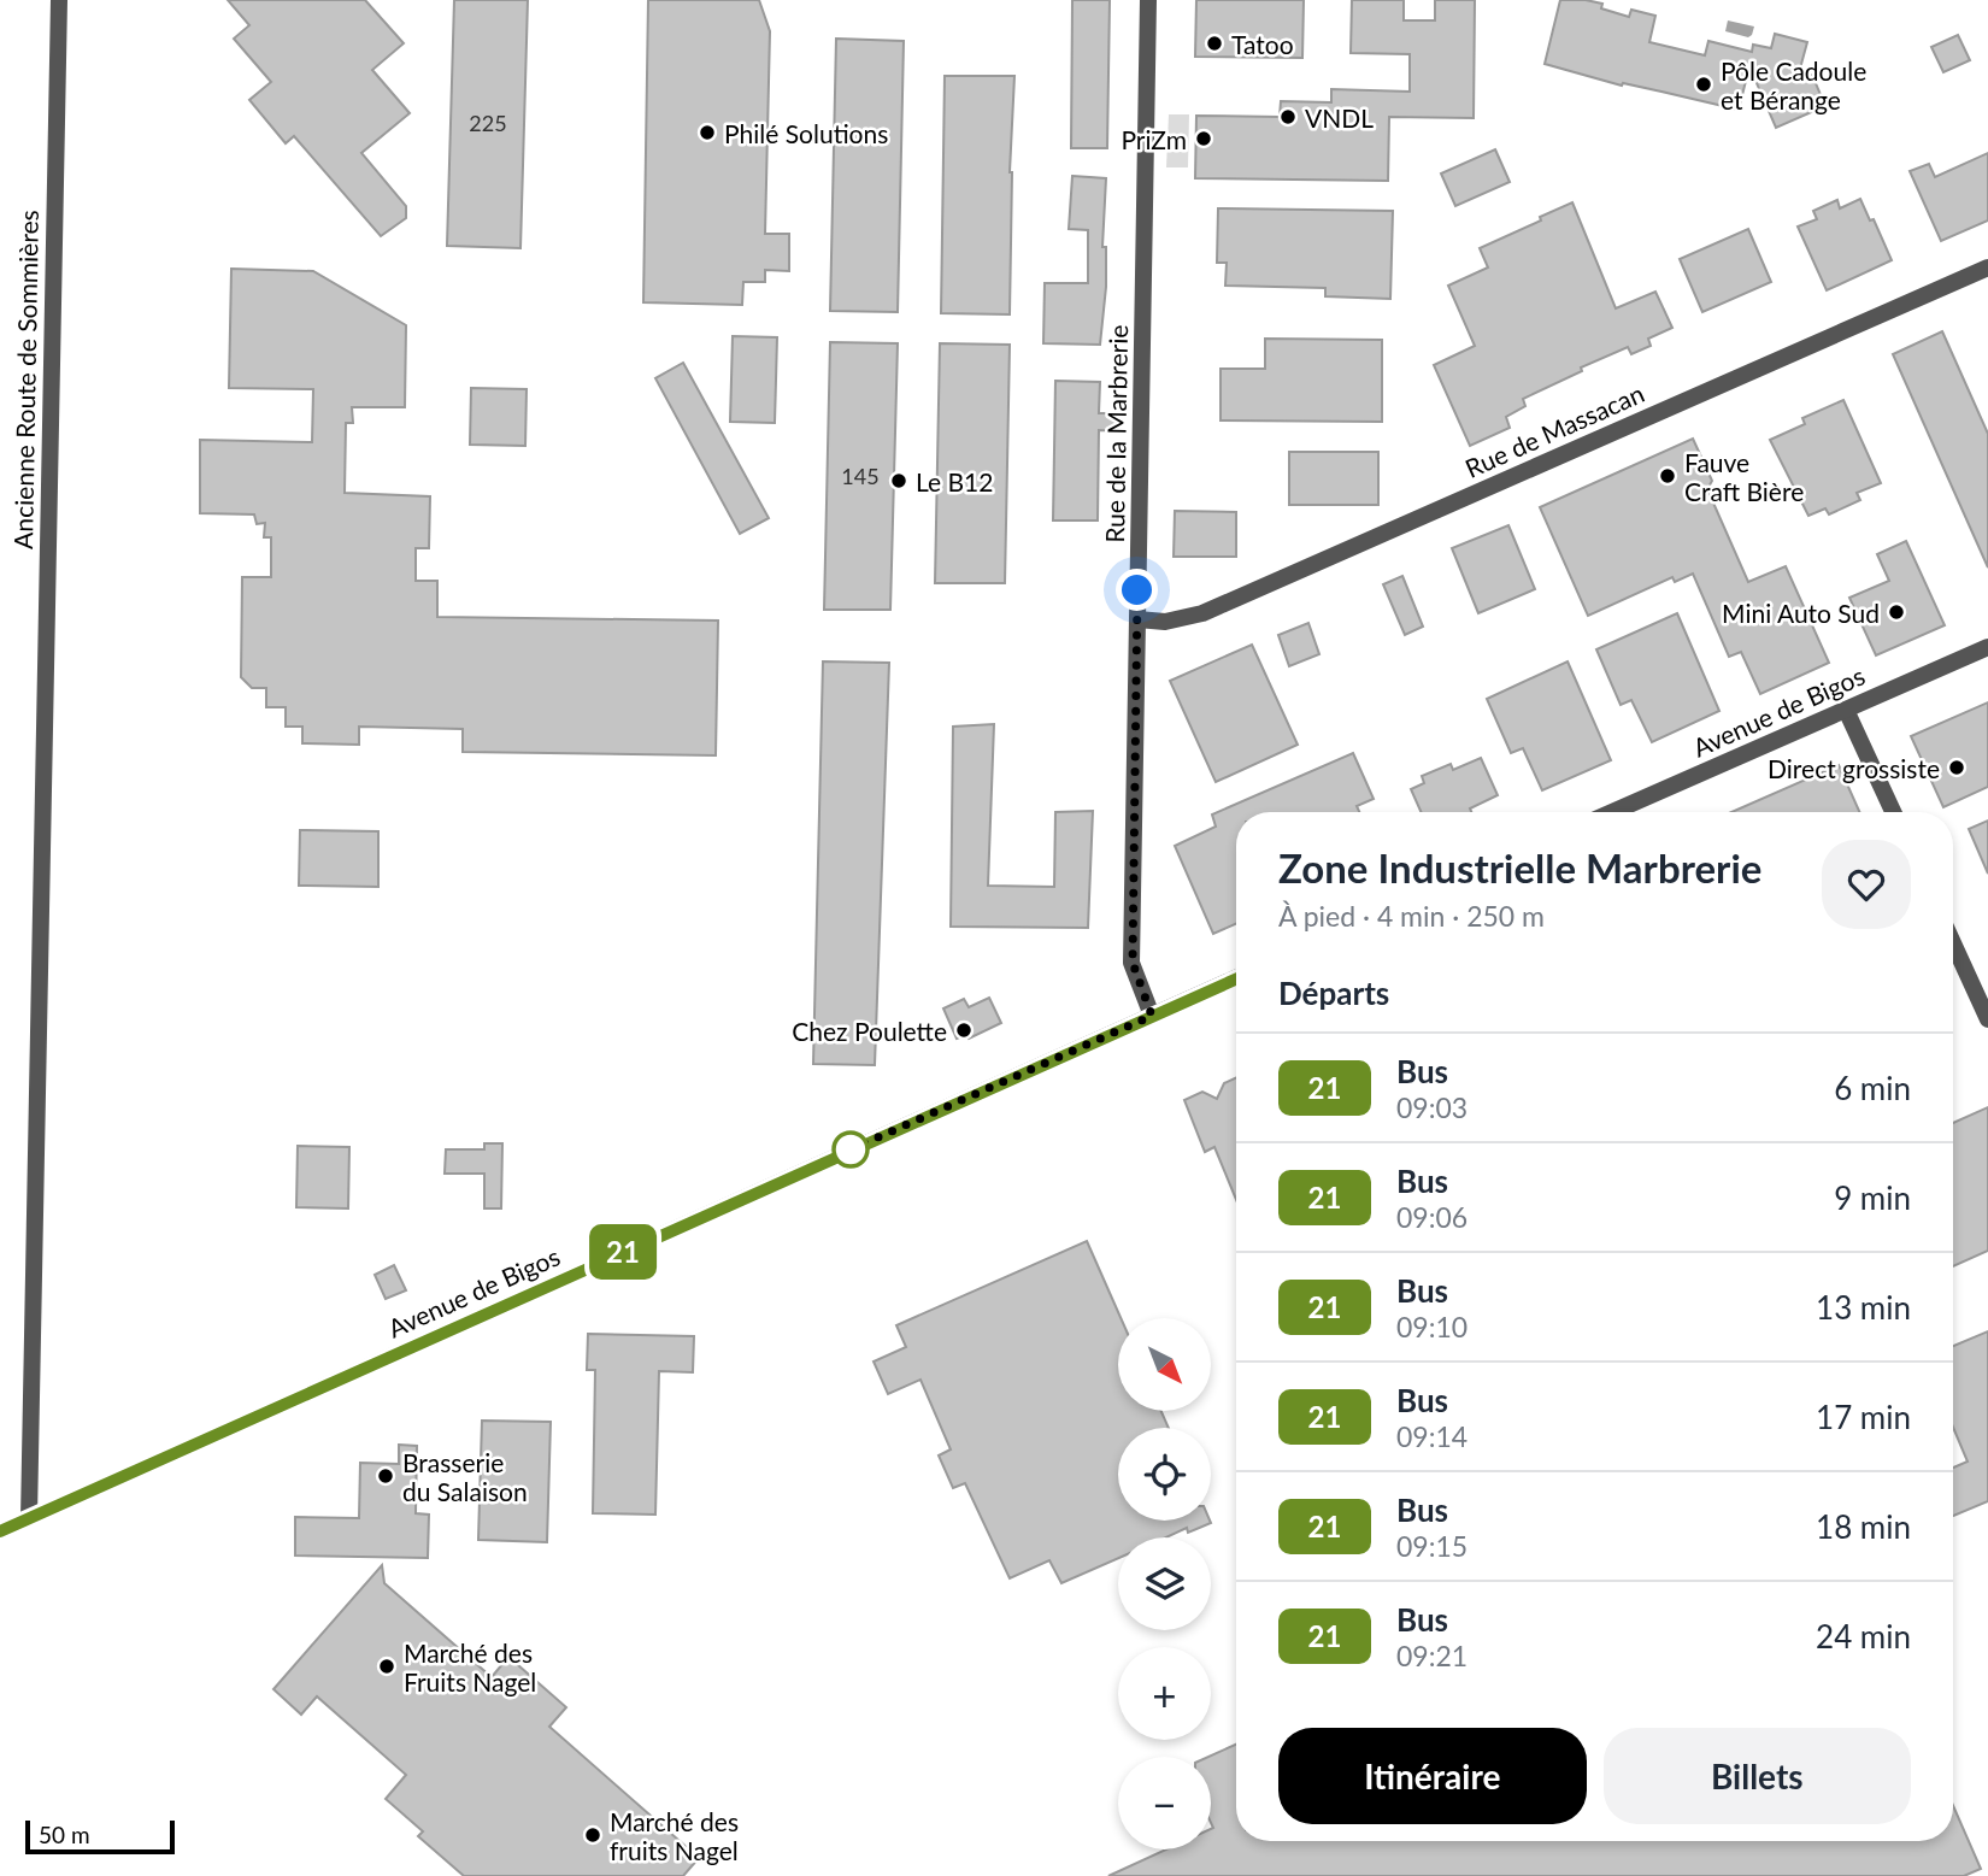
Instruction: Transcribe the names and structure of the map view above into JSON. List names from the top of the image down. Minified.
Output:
{"streets":{"street":["Ancienne Route de Sommières","Rue de Massacan","Rue de la Marbrerie","Avenue de Bigos"]},"crossings":[["Ancienne Route de Sommières","Avenue de Bigos"],["Rue de Massacan","Rue de la Marbrerie"],["Rue de la Marbrerie","Avenue de Bigos"]],"places":["Tatoo","Pôle Cadoule et Bérange","VNDL","Philé Solutions","PriZm","Fauve Craft Bière","Le B12","Mini Auto Sud","Direct grossiste","Chez Poulette","Brasserie du Salaison","Marché des Fruits Nagel","Marché des fruits Nagel"],"lines":["bus line 21"],"house_numbers":["225","145"],"scale_bar":"50 m","north":"bottom right","page":{"on_map":"21","heading":[["Zone Industrielle Marbrerie","À pied · 4 min · 250 m"],"Départs"],"list":[{"mark":"21","name":"Bus","note":"09:03","value":"6 min"},{"mark":"21","name":"Bus","note":"09:06","value":"9 min"},{"mark":"21","name":"Bus","note":"09:10","value":"13 min"},{"mark":"21","name":"Bus","note":"09:14","value":"17 min"},{"mark":"21","name":"Bus","note":"09:15","value":"18 min"},{"mark":"21","name":"Bus","note":"09:21","value":"24 min"}],"map_buttons":["+","−"],"buttons":["Itinéraire","Billets"],"scale":"50 m"}}
